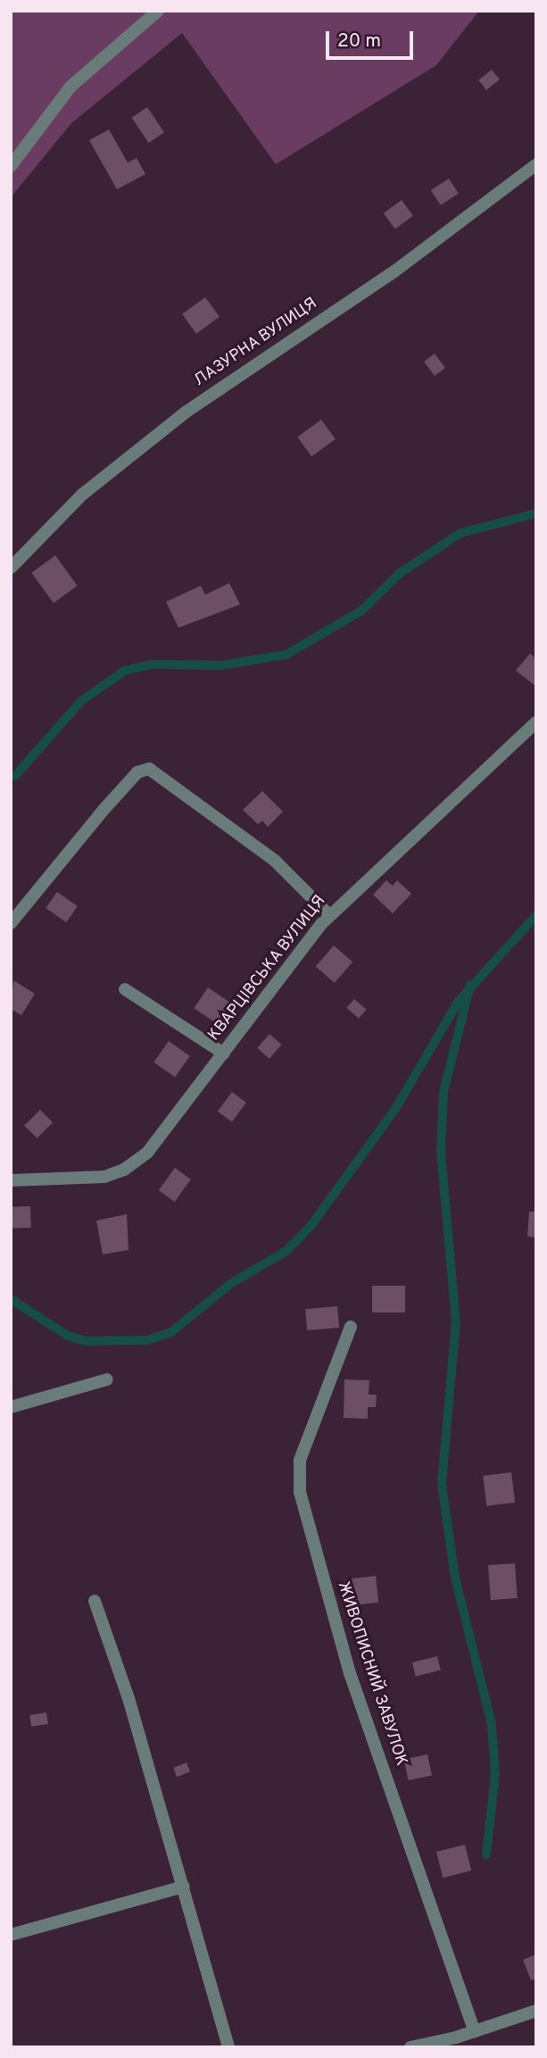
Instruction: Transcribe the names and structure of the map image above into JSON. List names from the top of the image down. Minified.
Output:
{"streets":{"street":["ЛАЗУРНА ВУЛИЦЯ","КВАРЦІВСЬКА ВУЛИЦЯ","ЖИВОПИСНИЙ ЗАВУЛОК"]},"scale_bar":"20 m"}
